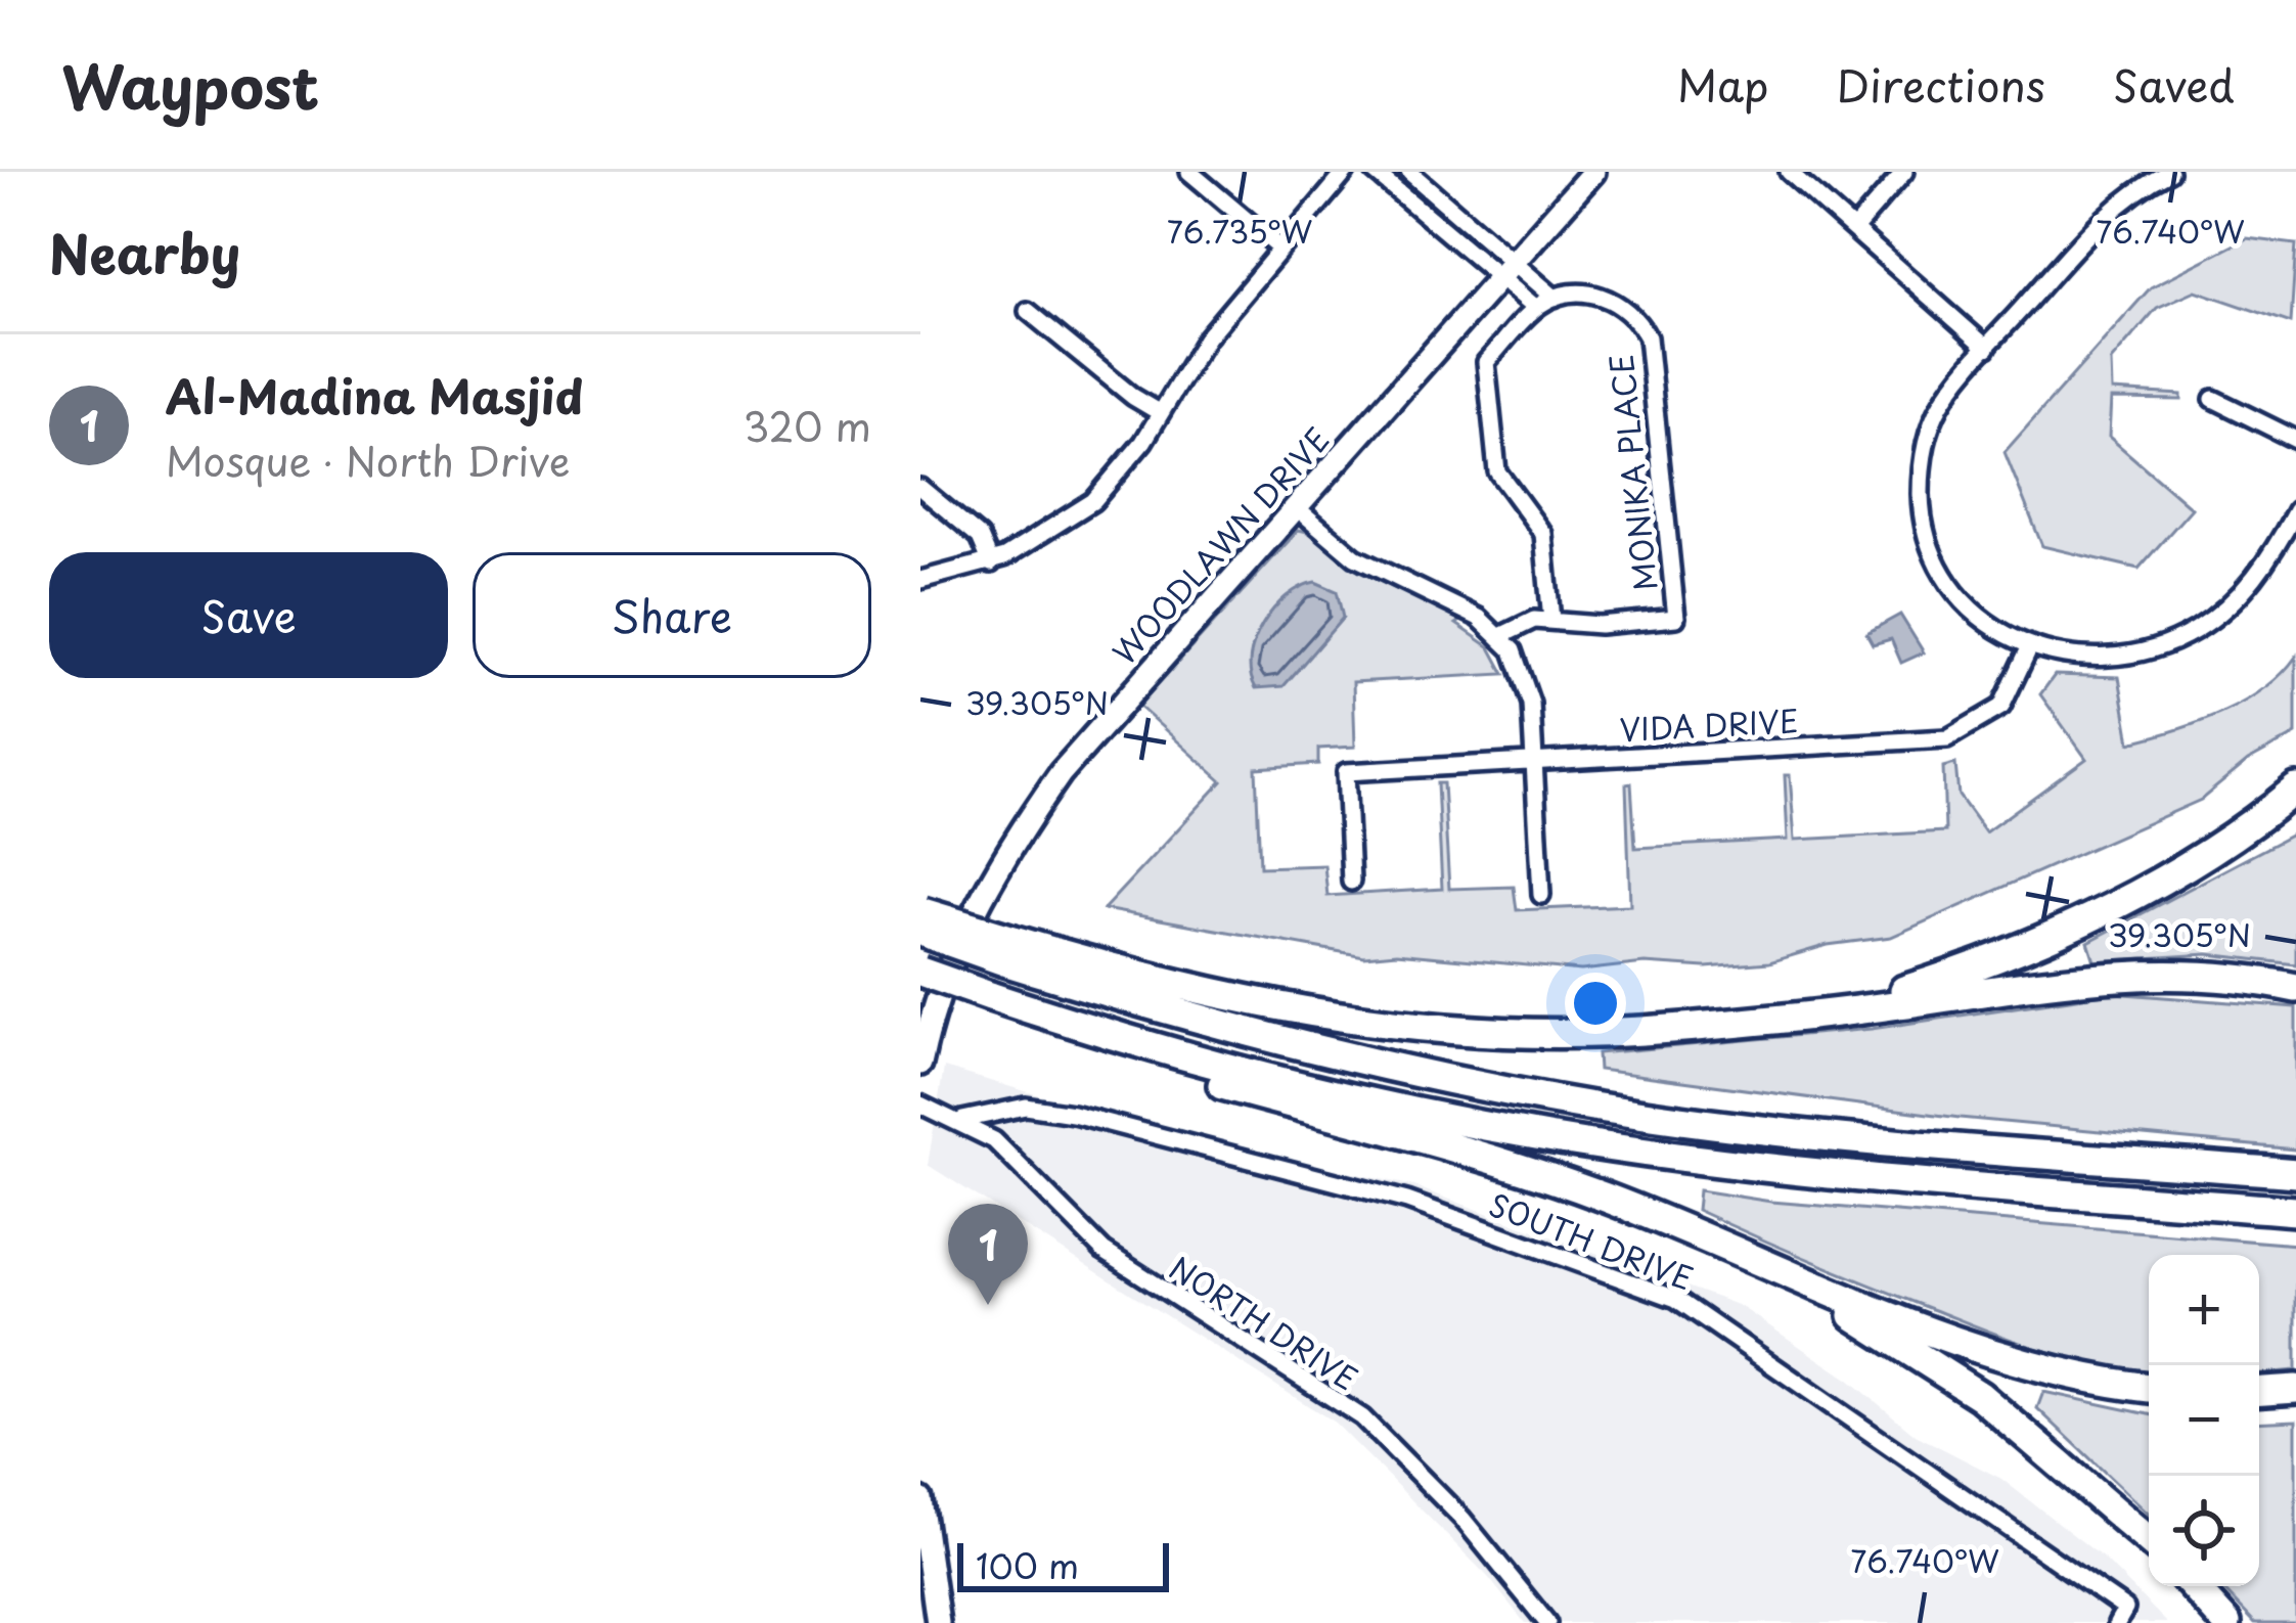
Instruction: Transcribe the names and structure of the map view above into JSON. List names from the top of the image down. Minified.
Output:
{"streets":{"main road":["WOODLAWN DRIVE"],"street":["MONIKA PLACE","VIDA DRIVE","SOUTH DRIVE","NORTH DRIVE"]},"crossings":[["SOUTH DRIVE","NORTH DRIVE"]],"scale_bar":"100 m","page":{"header":"Waypost","nav":["Map","Directions","Saved"],"heading":"Nearby","list":[{"mark":"1","name":"Al-Madina Masjid","note":"Mosque · North Drive","value":"320 m"}],"buttons":["Save","Share"],"pins":"1","map_buttons":["+","−"],"scale":"100 m"},"coordinates":["76.735°W","76.740°W","39.305°N"]}
